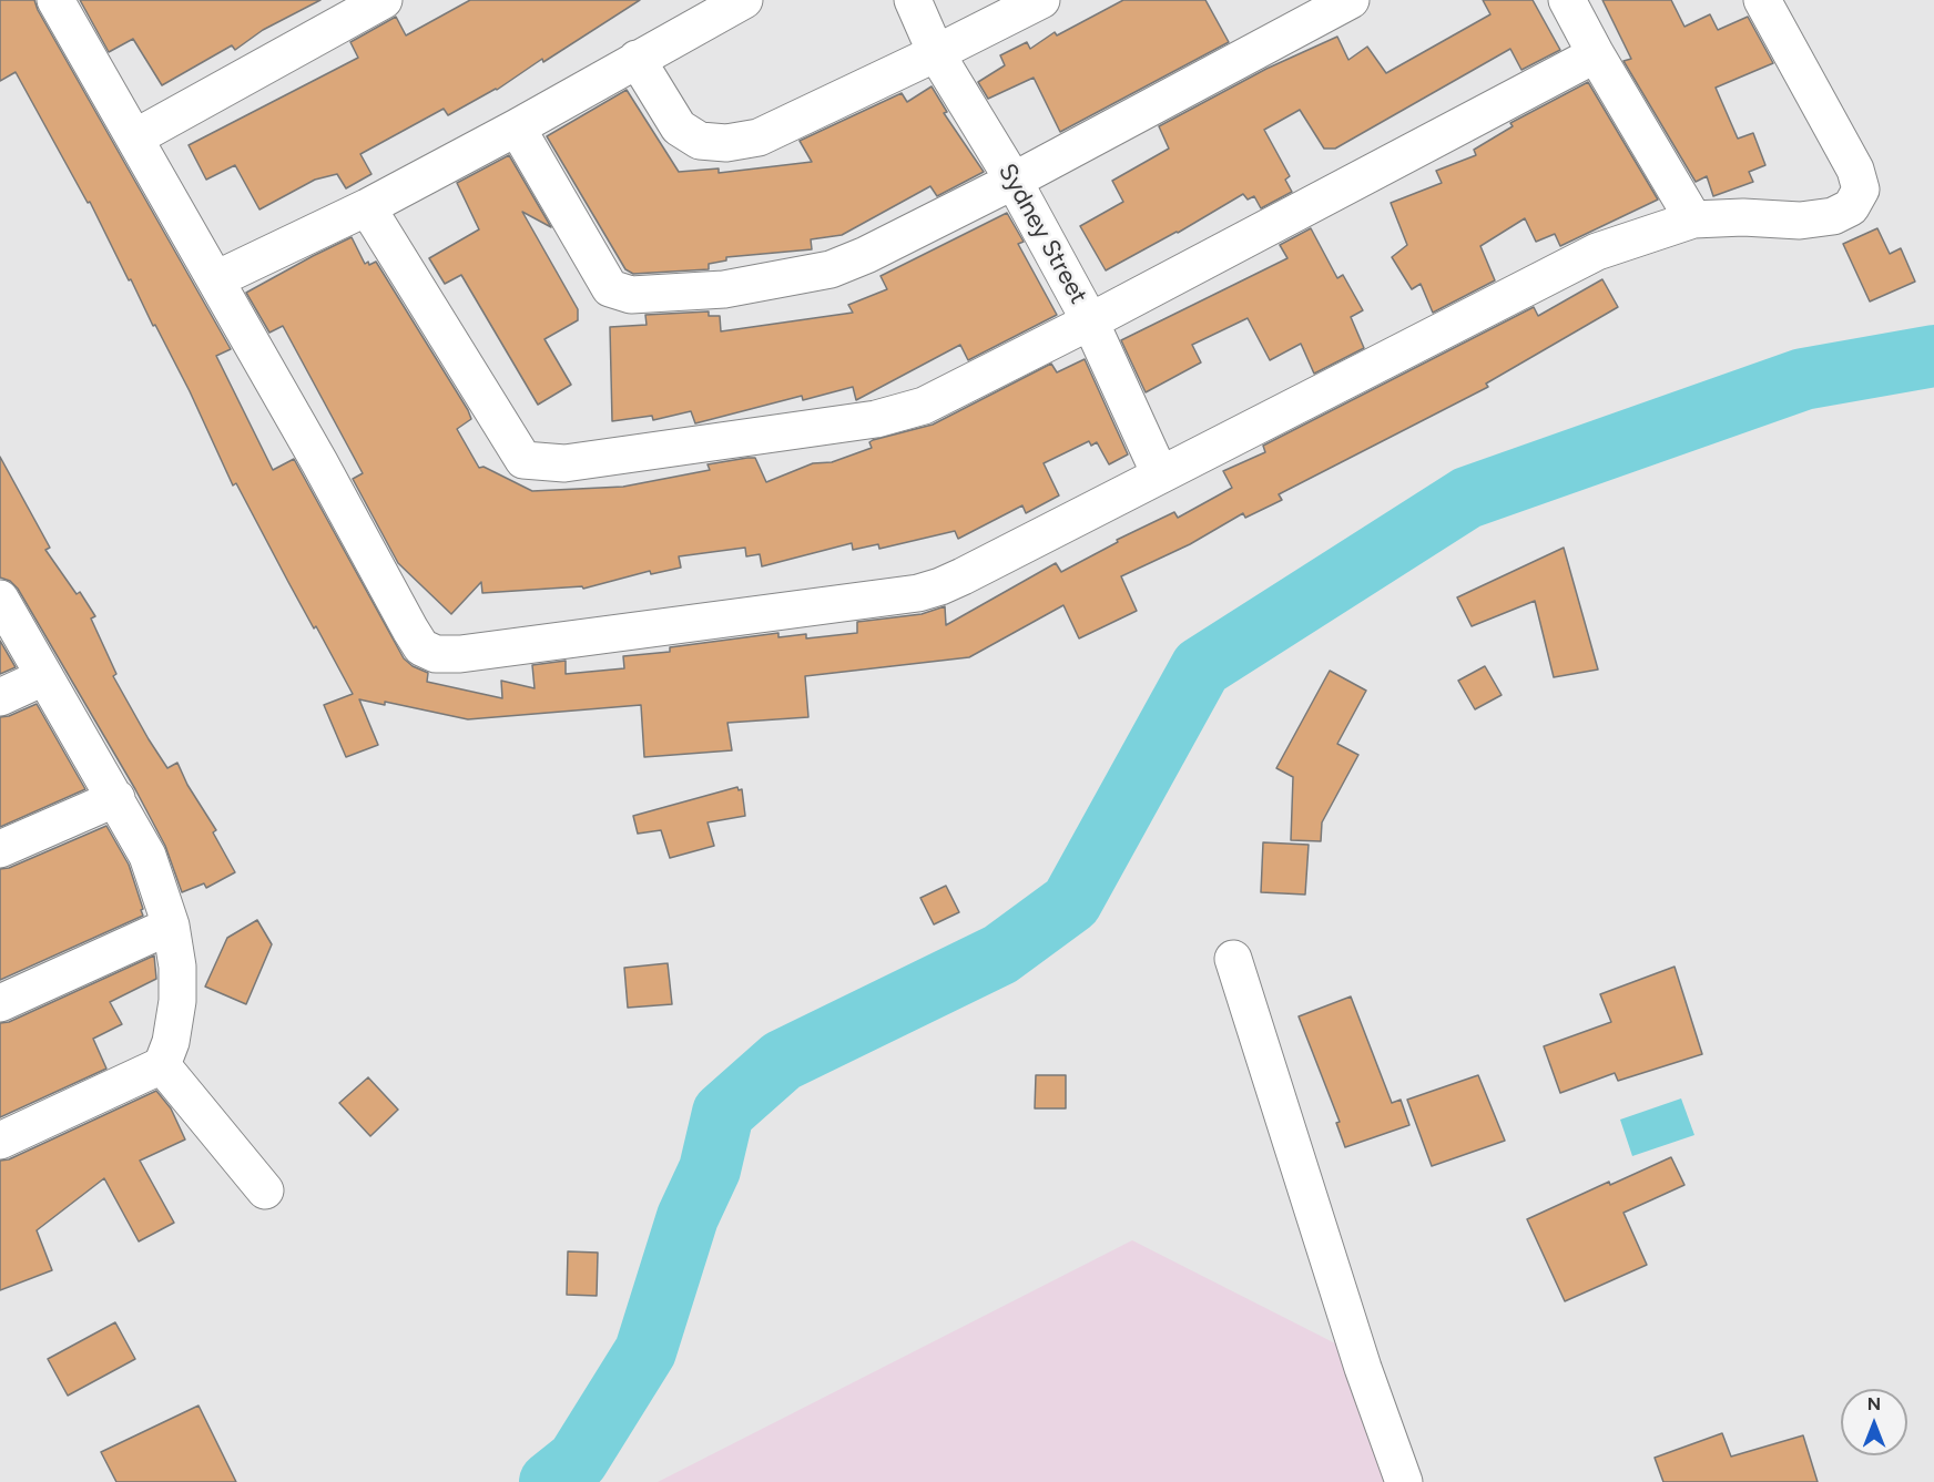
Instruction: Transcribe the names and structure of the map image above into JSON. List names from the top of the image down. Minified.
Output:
{"streets":{"street":["Sydney Street"]},"north":"top"}
